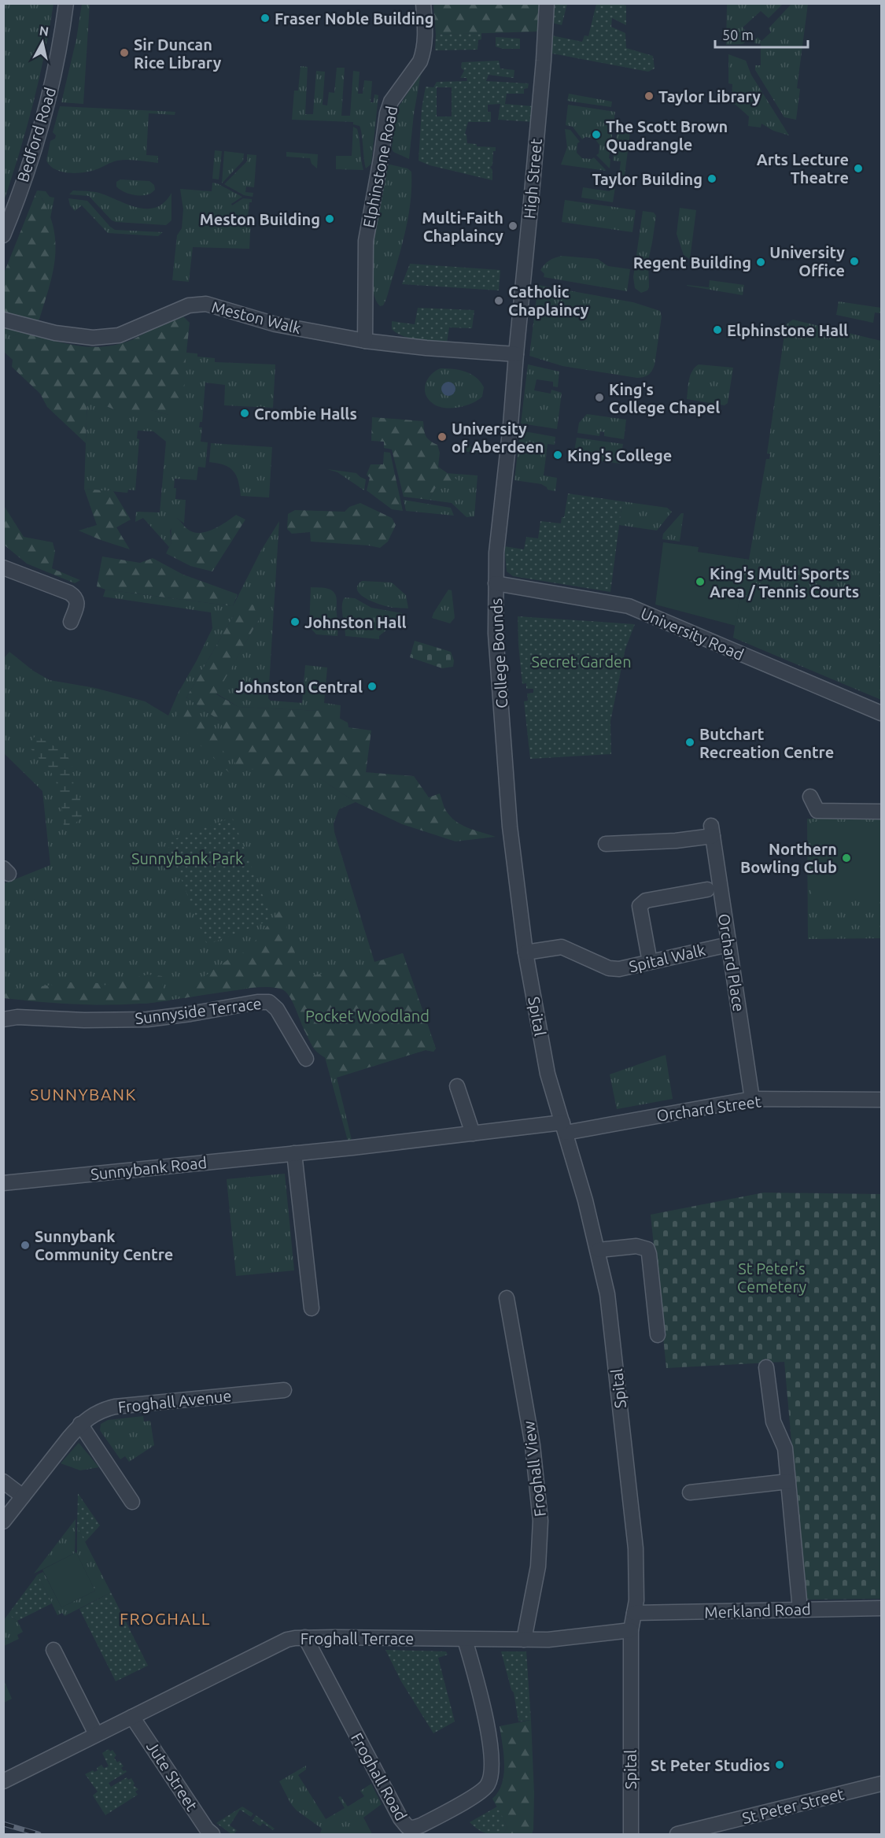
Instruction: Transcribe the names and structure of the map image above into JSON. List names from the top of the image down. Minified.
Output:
{"streets":{"street":["Bedford Road","Elphinstone Road","High Street","Meston Walk","University Road","College Bounds","Spital Walk","Orchard Place","Sunnyside Terrace","Spital","Orchard Street","Sunnybank Road","Froghall Avenue","Froghall View","Merkland Road","Froghall Terrace","Jute Street","Froghall Road","St Peter Street"]},"crossings":[["Elphinstone Road","Meston Walk"],["High Street","Meston Walk"],["High Street","College Bounds"],["Meston Walk","College Bounds"],["University Road","College Bounds"],["College Bounds","Spital Walk"],["College Bounds","Spital"],["Spital Walk","Orchard Place"],["Spital Walk","Spital"],["Orchard Place","Orchard Street"],["Spital","Orchard Street"],["Spital","Sunnybank Road"],["Spital","Merkland Road"],["Spital","Froghall Terrace"],["Orchard Street","Sunnybank Road"],["Froghall View","Froghall Terrace"],["Froghall Terrace","Jute Street"],["Froghall Terrace","Froghall Road"]],"districts":["SUNNYBANK","FROGHALL"],"parks":["Secret Garden","Sunnybank Park","Pocket Woodland","St Peter's Cemetery"],"places":["Fraser Noble Building","Sir Duncan Rice Library","Taylor Library","The Scott Brown Quadrangle","Arts Lecture Theatre","Taylor Building","Meston Building","Multi-Faith Chaplaincy","University Office","Regent Building","Catholic Chaplaincy","Elphinstone Hall","King's College Chapel","Crombie Halls","University of Aberdeen","King's College","King's Multi Sports Area / Tennis Courts","Johnston Hall","Johnston Central","Butchart Recreation Centre","Northern Bowling Club","Sunnybank Community Centre","St Peter Studios"],"scale_bar":"50 m","north":"top"}
